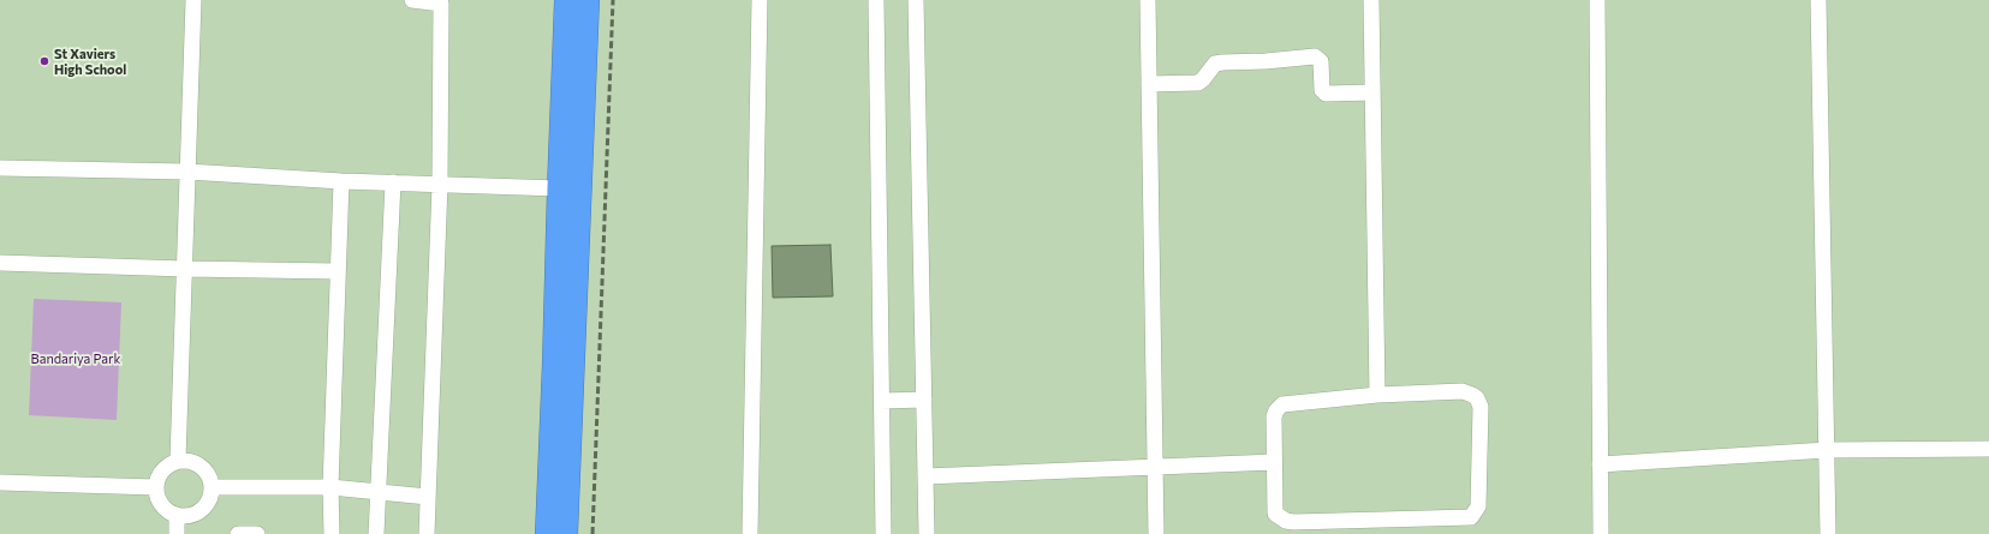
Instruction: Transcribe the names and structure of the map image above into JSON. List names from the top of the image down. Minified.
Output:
{"parks":["Bandariya Park"],"places":["St Xaviers High School"]}
